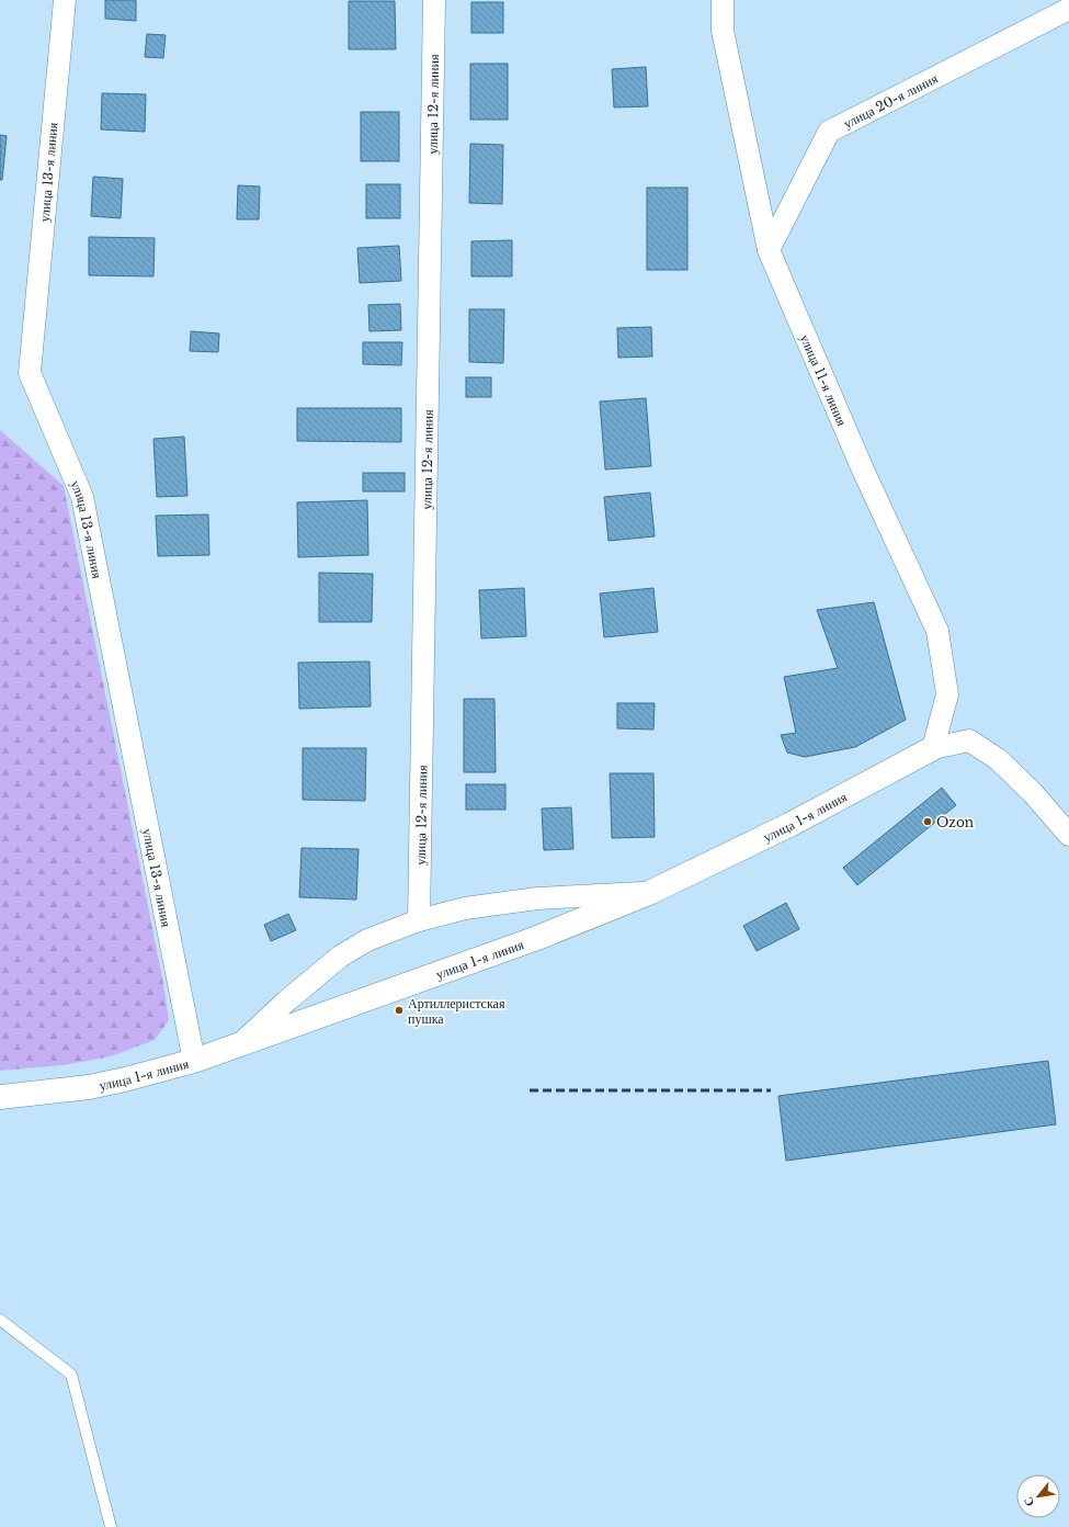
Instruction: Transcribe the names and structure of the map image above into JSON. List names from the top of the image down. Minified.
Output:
{"streets":{"street":["улица 20-я линия","улица 12-я линия","улица 13-я линия","улица 11-я линия","улица 1-я линия"]},"crossings":[["улица 20-я линия","улица 11-я линия"],["улица 13-я линия","улица 1-я линия"],["улица 11-я линия","улица 1-я линия"]],"places":["Ozon","Артиллеристская пушка"],"north":"bottom left"}
